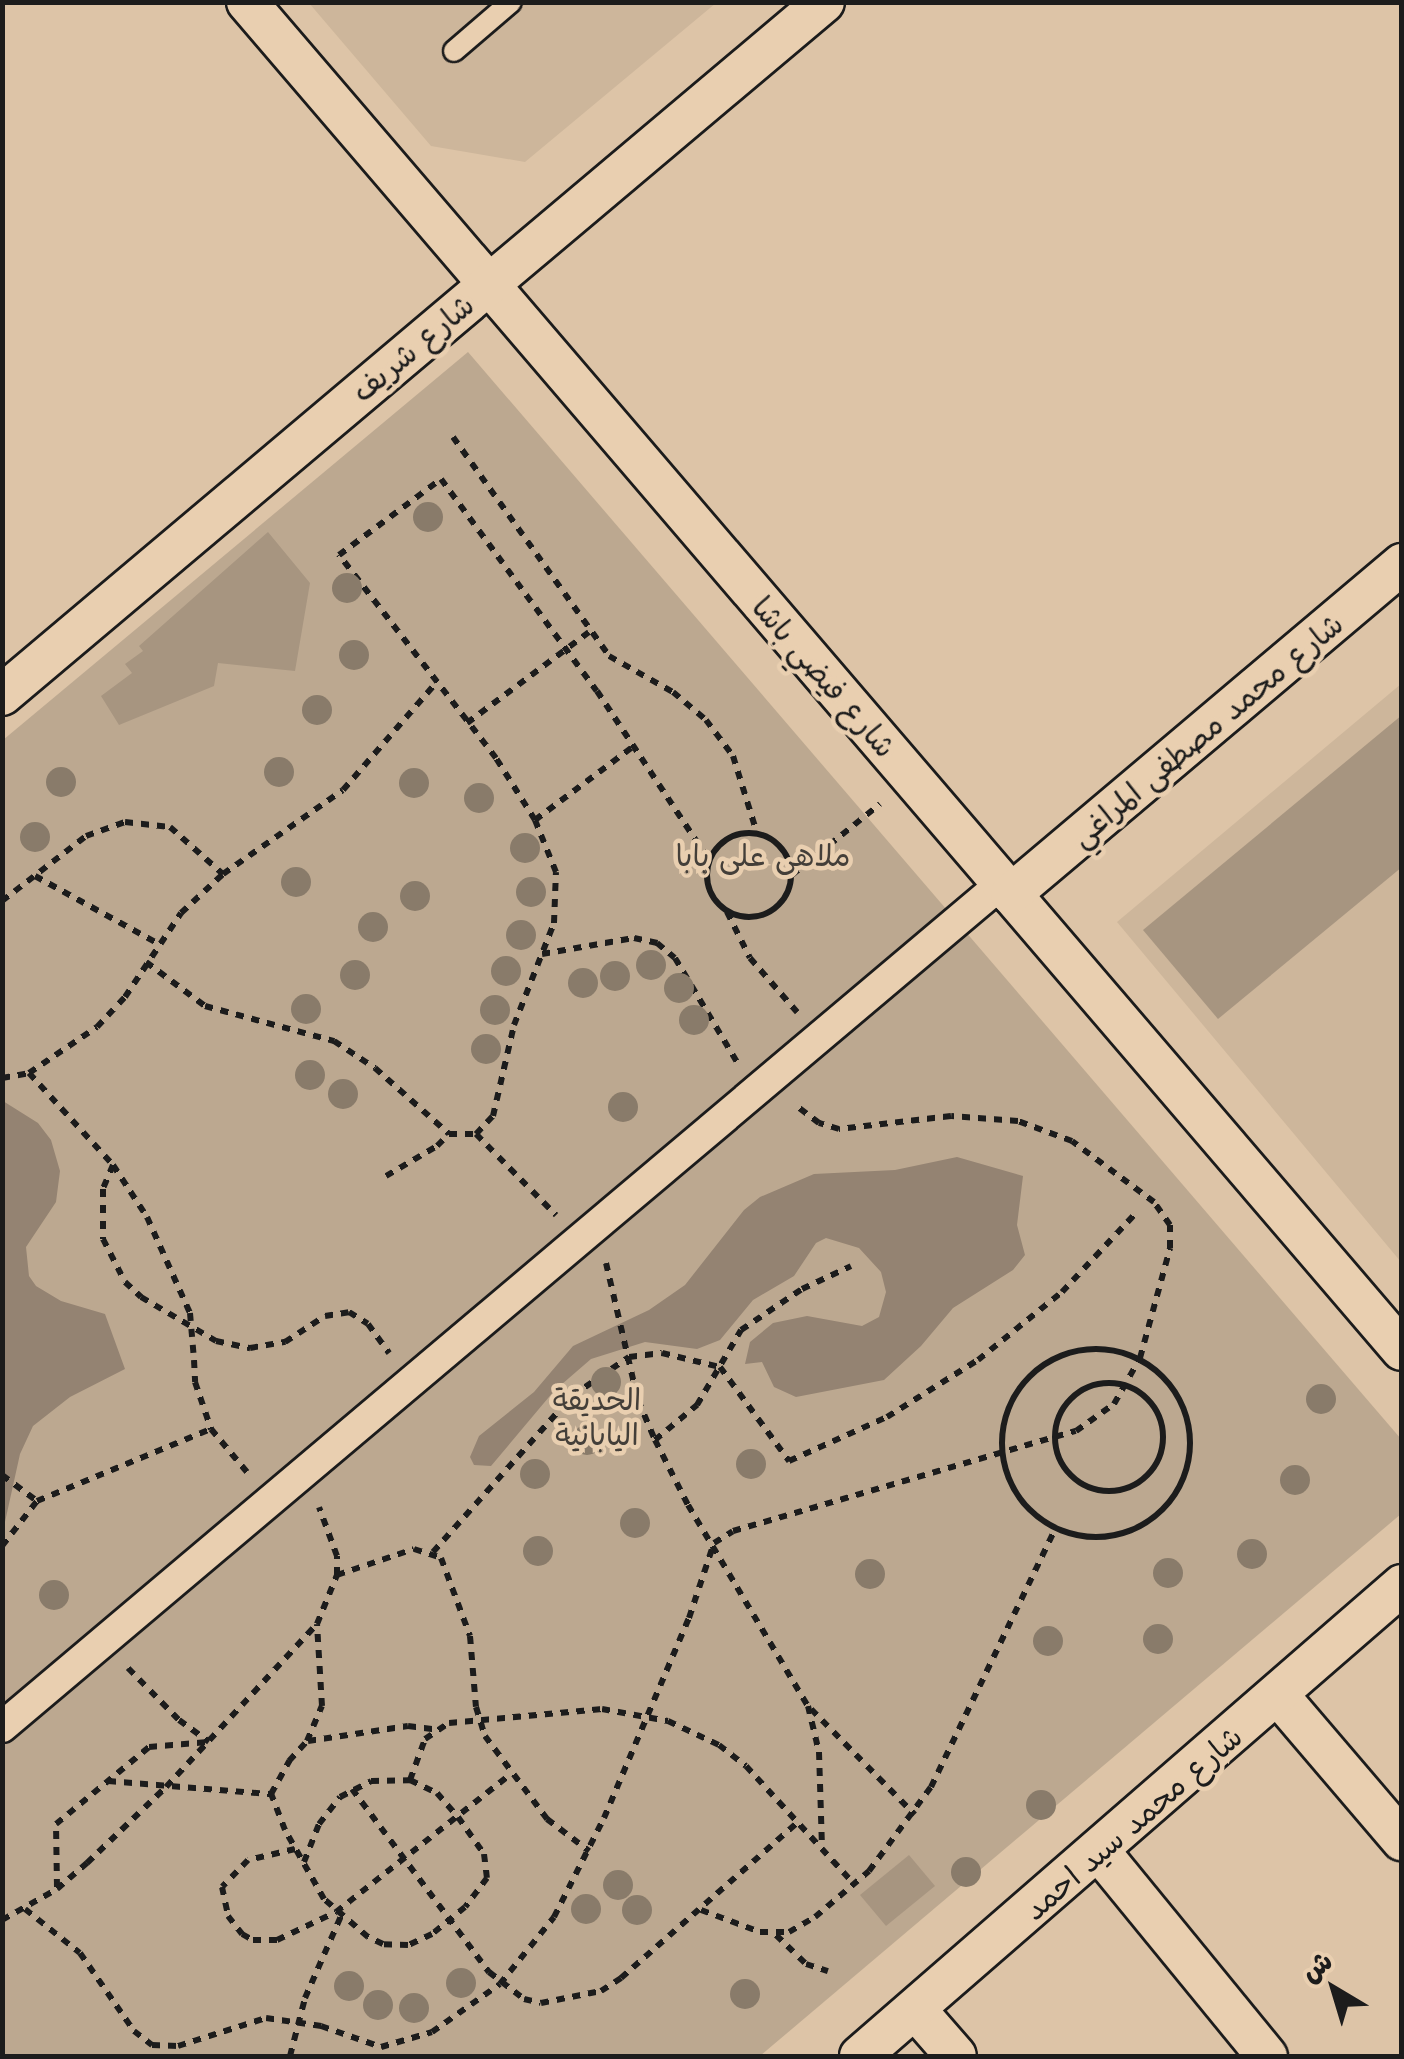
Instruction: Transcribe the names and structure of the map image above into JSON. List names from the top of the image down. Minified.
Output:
{"streets":{"street":["شارع شريف","شارع فيضي باشا","شارع محمد مصطفى المراغي","شارع محمد سيد احمد"]},"crossings":[["شارع شريف","شارع فيضي باشا"],["شارع فيضي باشا","شارع محمد مصطفى المراغي"]],"parks":["ملاهى على بابا","الحديقة اليابانية"],"north":"top left"}
